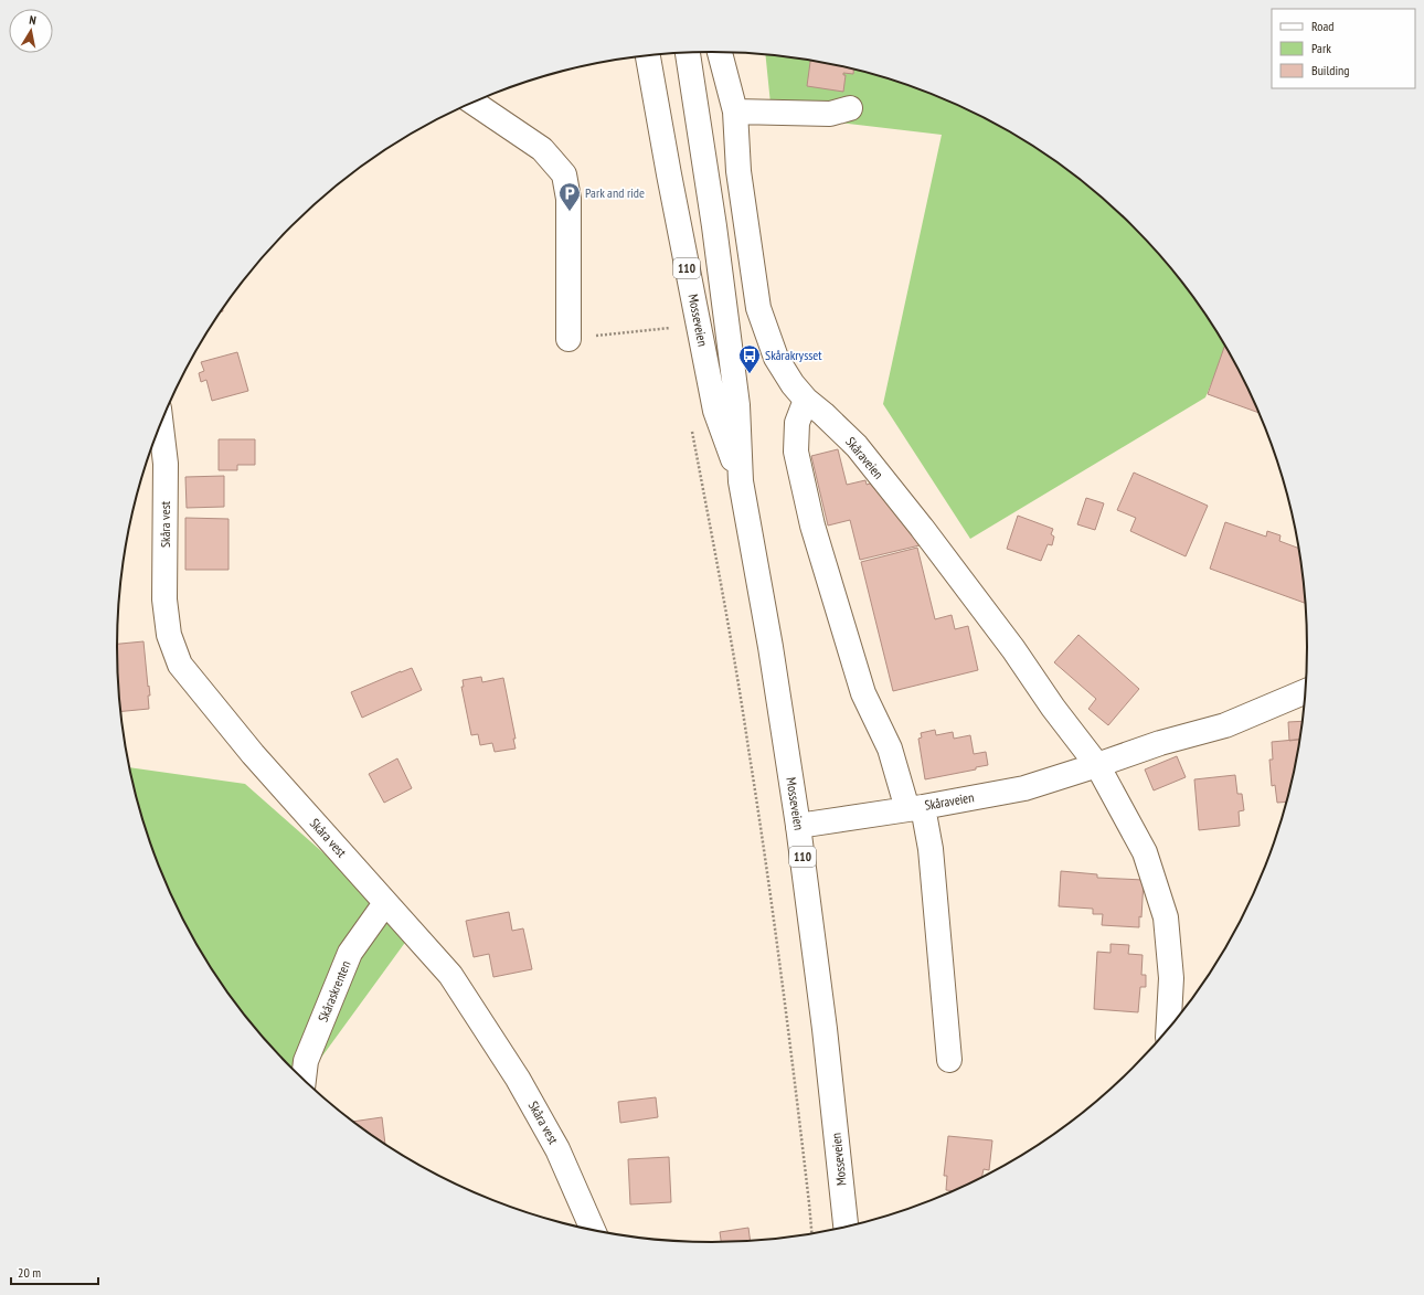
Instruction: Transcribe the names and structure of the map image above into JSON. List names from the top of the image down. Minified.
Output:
{"streets":{"main road":["110","Mosseveien","Skåraveien","Skåra vest","Skåraskrenten"]},"crossings":[["Mosseveien","Skåraveien"],["Skåra vest","Skåraskrenten"]],"places":{"parking":["Park and ride"],"bus stop":["Skårakrysset"]},"legend":["Road","Park","Building"],"scale_bar":"20 m","north":"top"}
